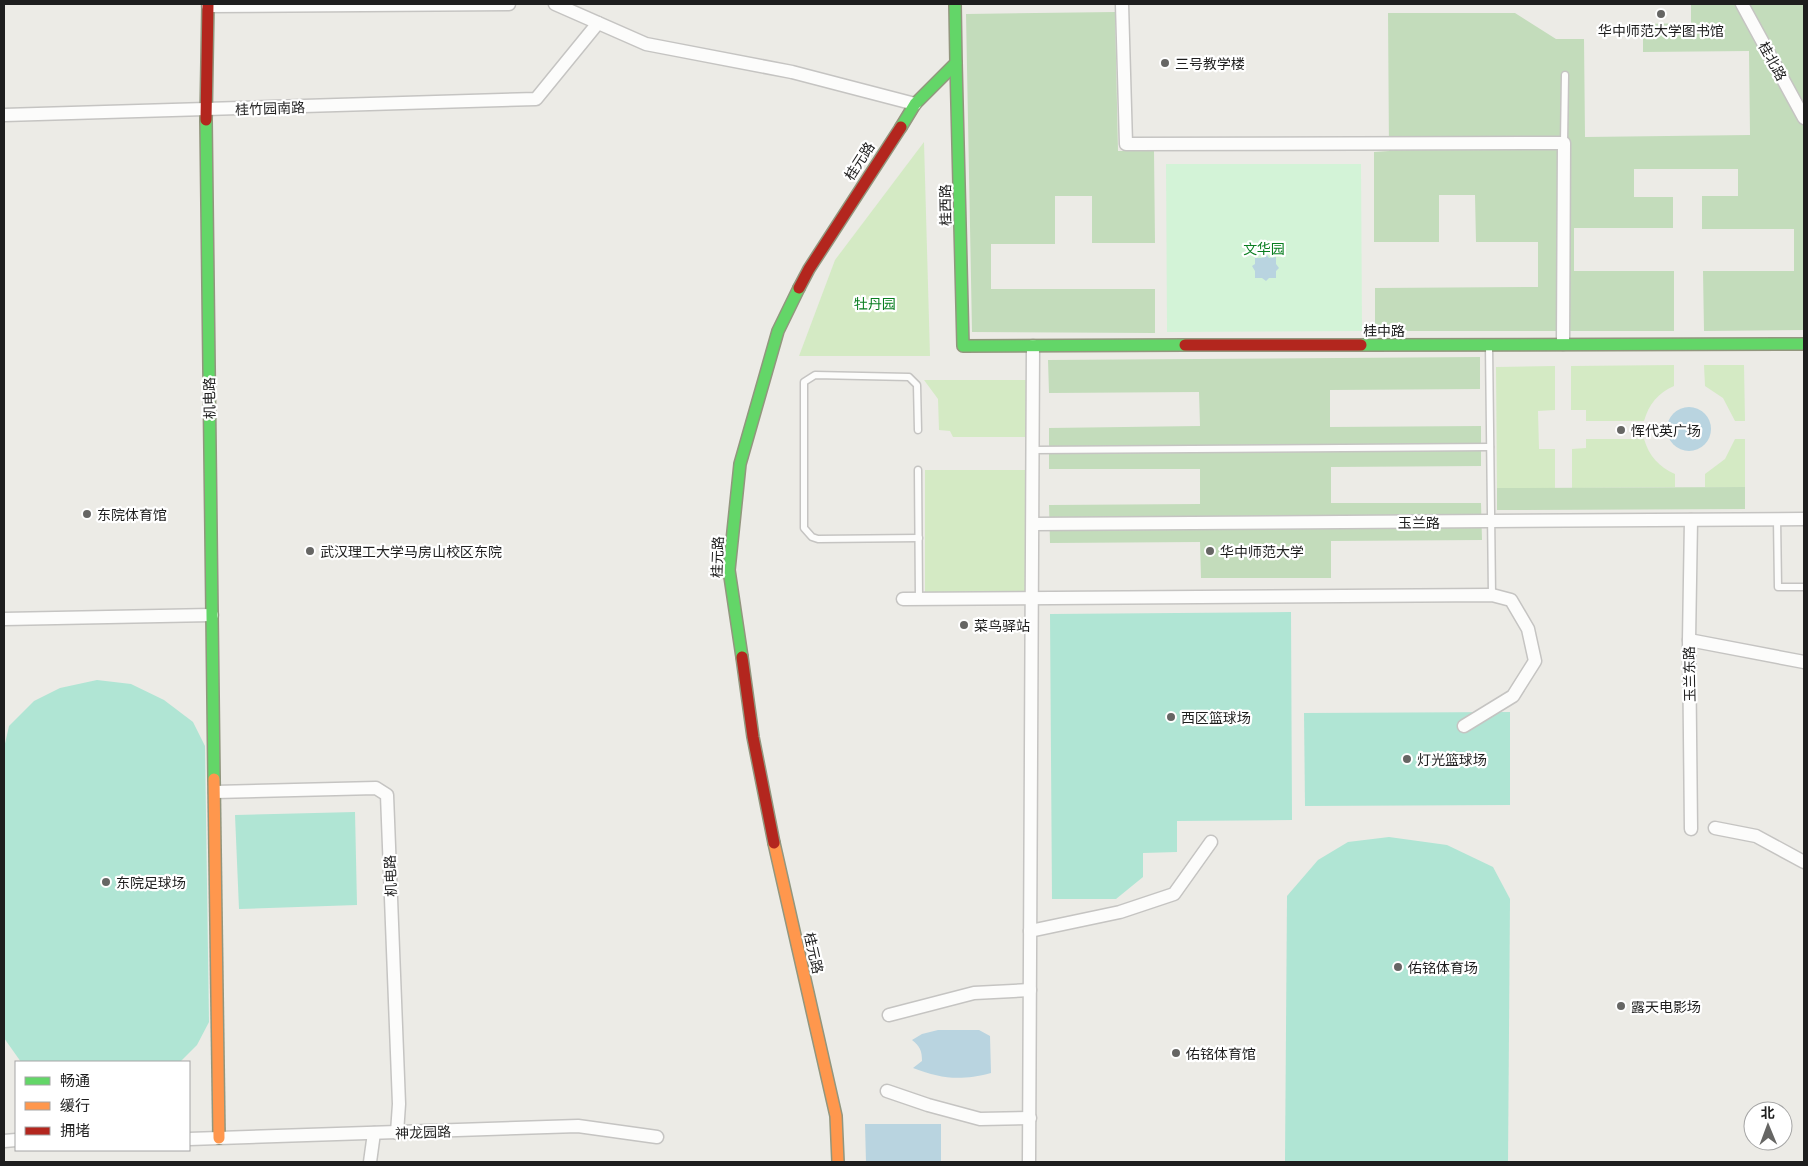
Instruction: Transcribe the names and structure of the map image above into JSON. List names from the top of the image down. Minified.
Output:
{"streets":{"street":["桂北路","桂竹园南路","桂元路","桂西路","桂中路","机电路","玉兰路","玉兰东路","神龙园路"]},"crossings":[["桂竹园南路","机电路"],["桂元路","桂西路"],["桂西路","桂中路"],["机电路","神龙园路"],["玉兰路","玉兰东路"]],"parks":["文华园","牡丹园"],"places":["华中师范大学图书馆","三号教学楼","恽代英广场","东院体育馆","武汉理工大学马房山校区东院","华中师范大学","菜鸟驿站","西区篮球场","灯光篮球场","东院足球场","佑铭体育场","露天电影场","佑铭体育馆"],"legend":["畅通","缓行","拥堵"],"north":"top"}
